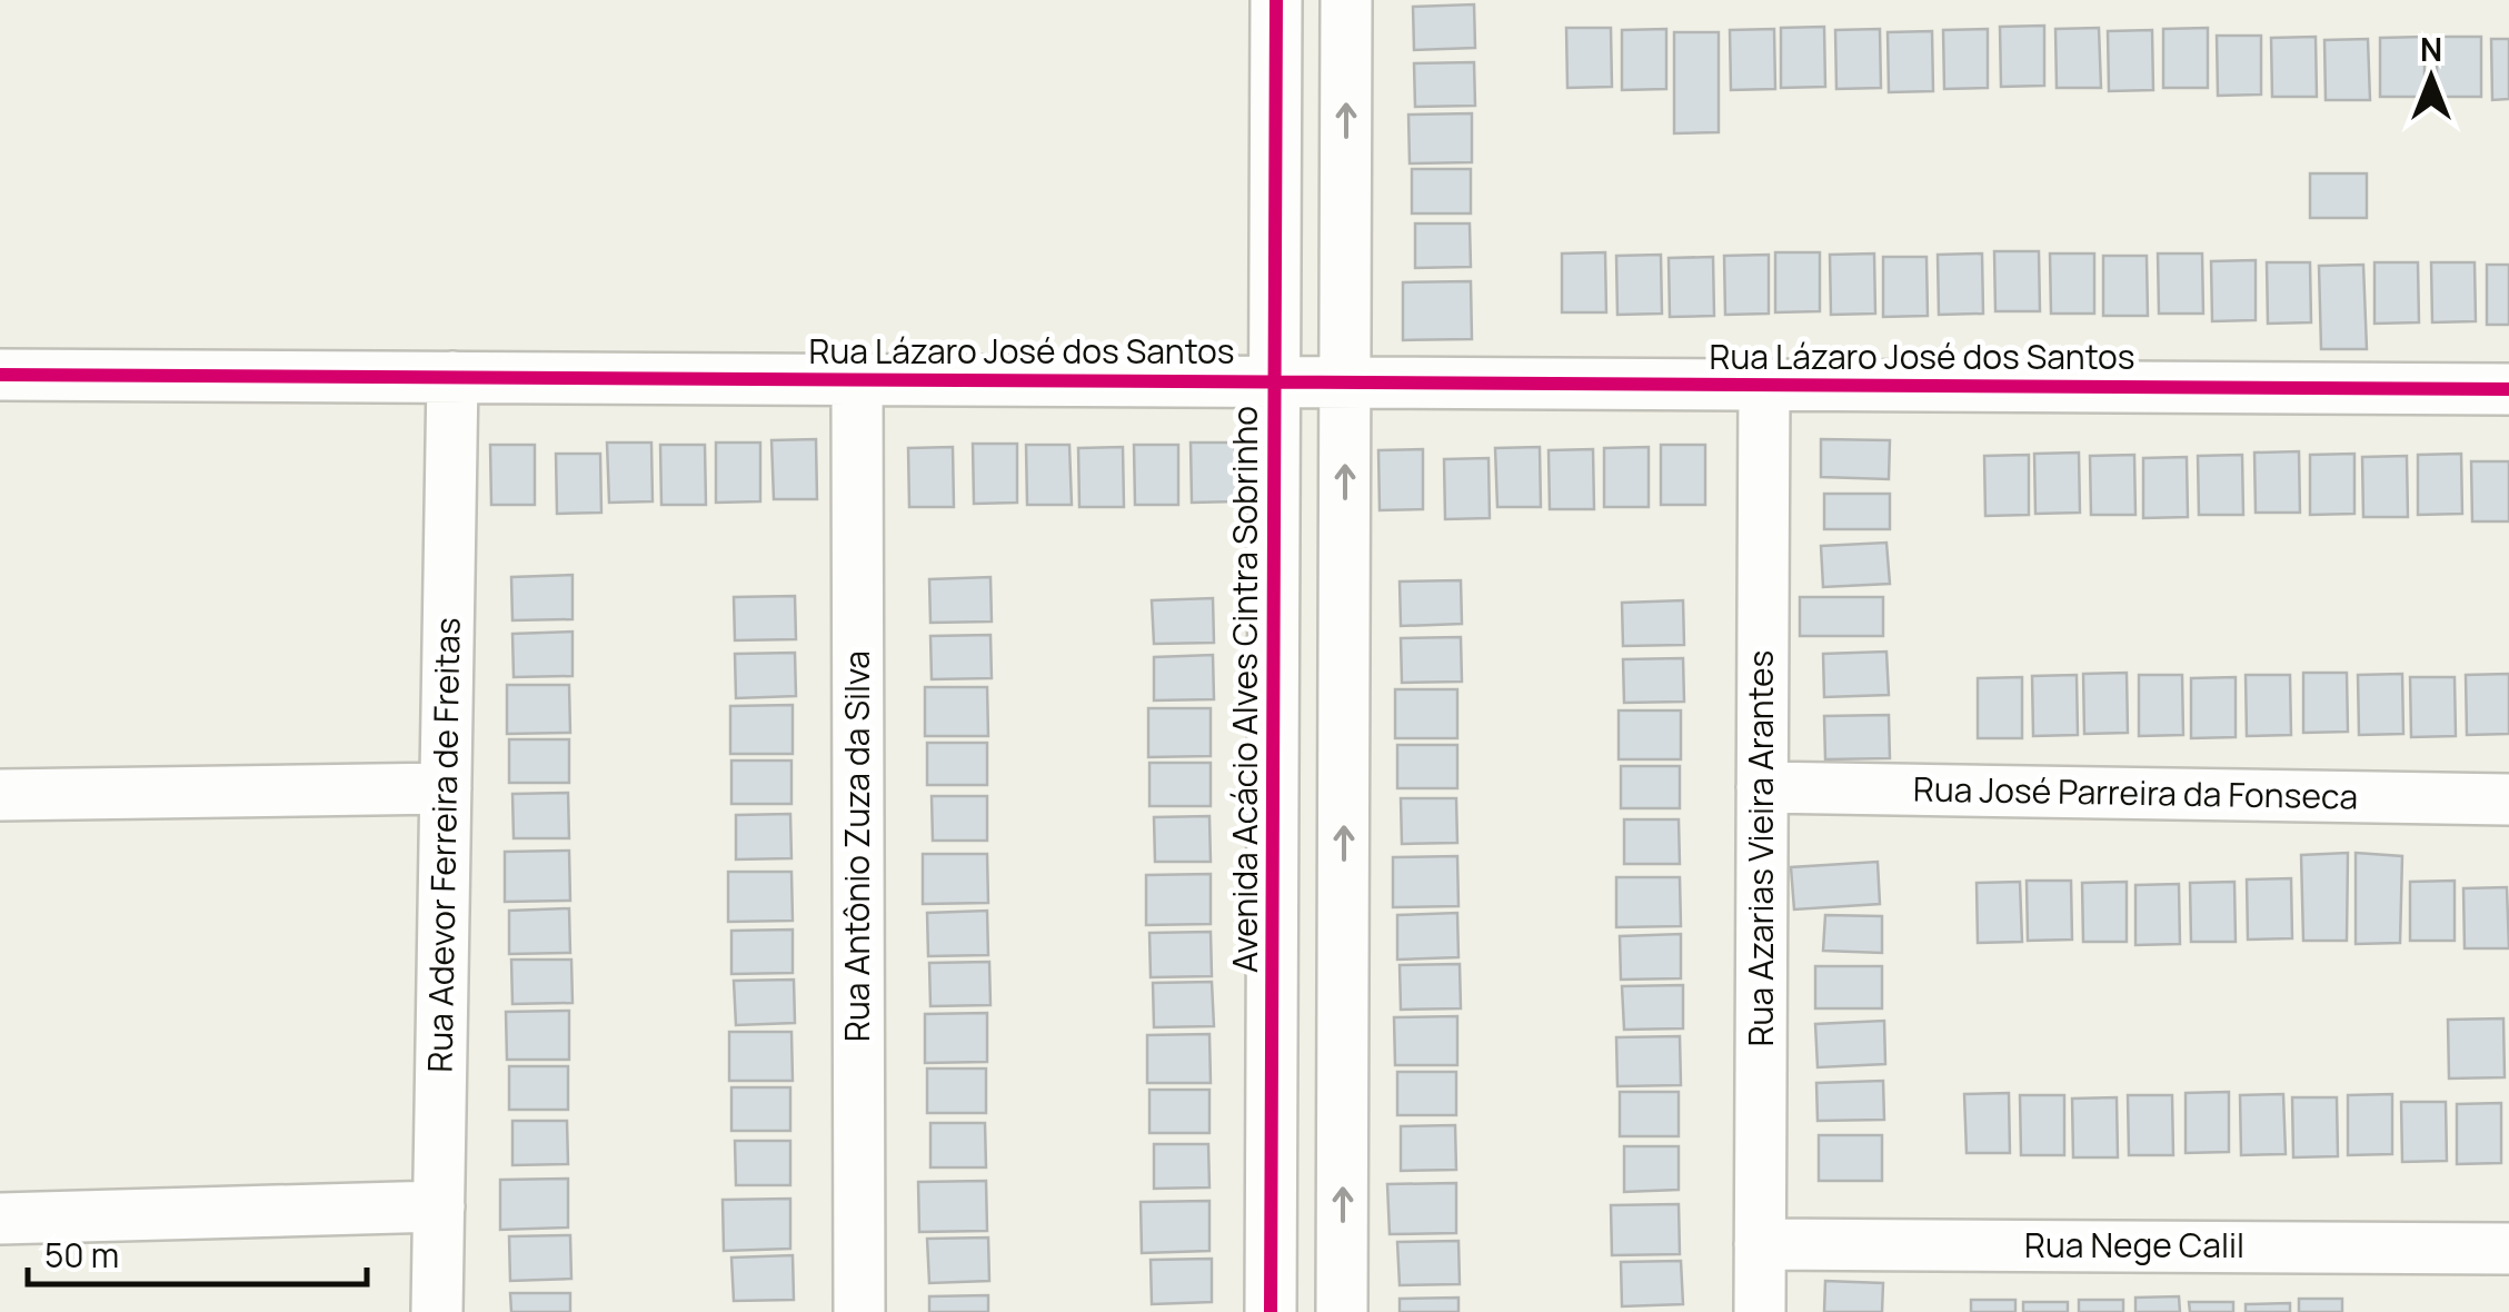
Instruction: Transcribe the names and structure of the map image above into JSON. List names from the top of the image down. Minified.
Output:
{"streets":{"street":["Rua Lázaro José dos Santos","Avenida Acácio Alves Cintra Sobrinho","Rua José Parreira da Fonseca","Rua Adevor Ferreira de Freitas","Rua Antônio Zuza da Silva","Rua Azarias Vieira Arantes","Rua Nege Calil"]},"crossings":[["Rua Lázaro José dos Santos","Avenida Acácio Alves Cintra Sobrinho"],["Rua Lázaro José dos Santos","Rua Adevor Ferreira de Freitas"],["Rua Lázaro José dos Santos","Rua Antônio Zuza da Silva"],["Rua Lázaro José dos Santos","Rua Azarias Vieira Arantes"],["Rua José Parreira da Fonseca","Rua Azarias Vieira Arantes"],["Rua Azarias Vieira Arantes","Rua Nege Calil"]],"scale_bar":"50 m","north":"top"}
